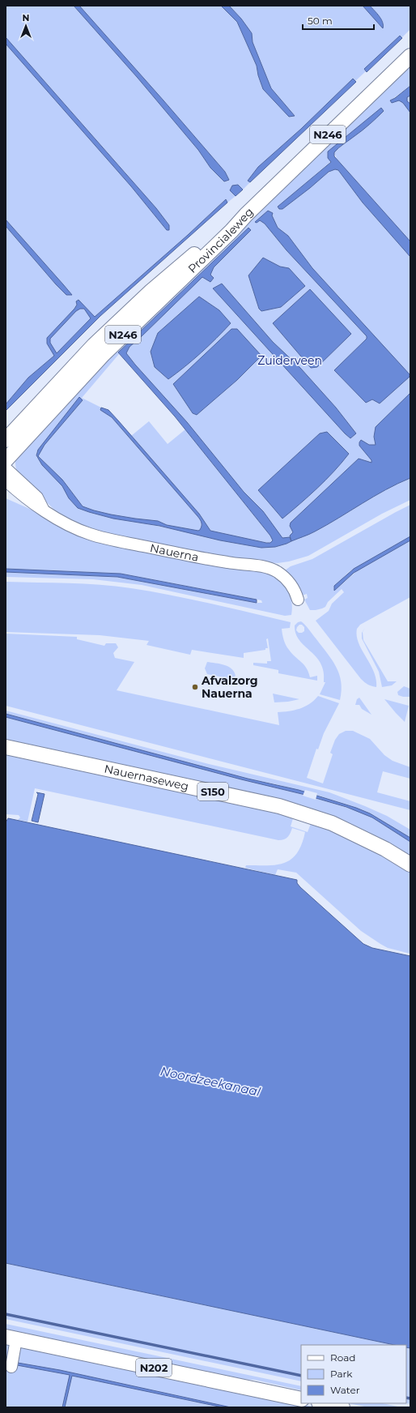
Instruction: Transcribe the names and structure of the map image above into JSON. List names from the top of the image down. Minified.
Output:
{"streets":{"main road":["N246","Provincialeweg","Nauernaseweg","S150","N202"],"street":["Nauerna"]},"crossings":[["N246","Provincialeweg"]],"water":["Noordzeekanaal"],"parks":["Zuiderveen"],"places":["Afvalzorg Nauerna"],"legend":["Road","Park","Water"],"scale_bar":"50 m","north":"top"}
